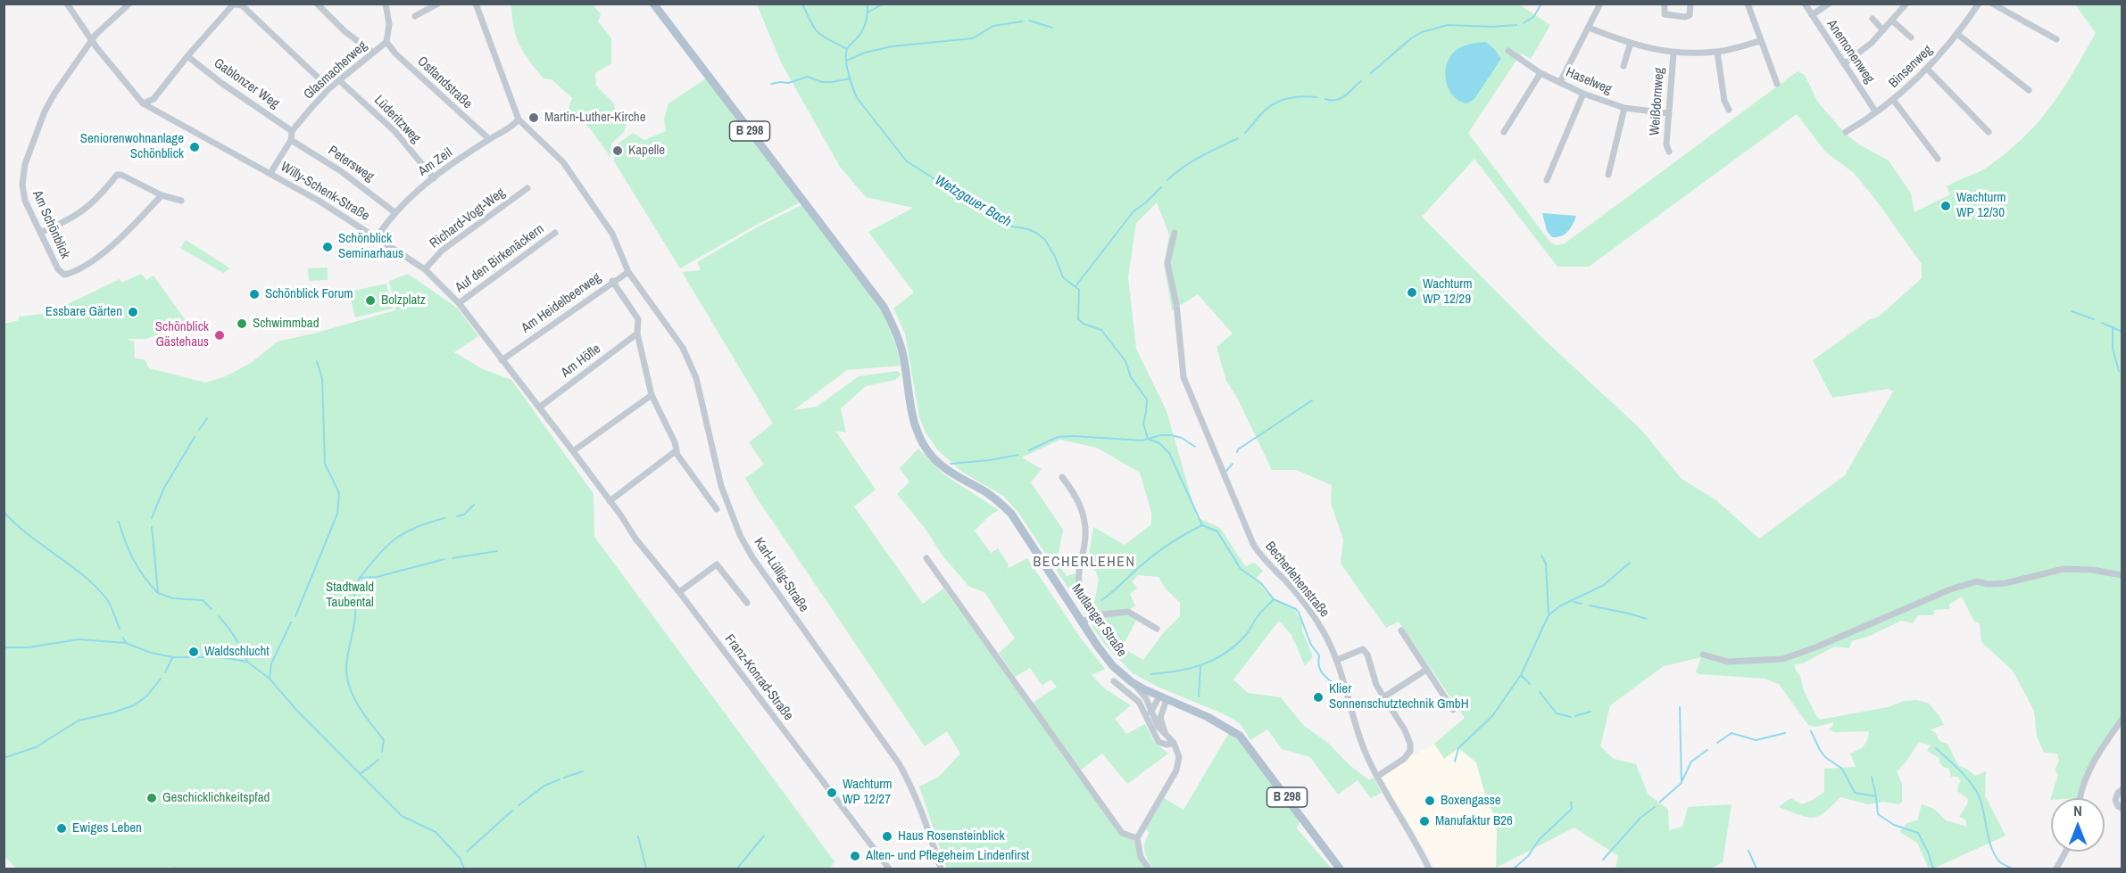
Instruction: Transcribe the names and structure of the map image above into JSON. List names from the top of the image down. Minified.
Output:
{"streets":{"main road":["B 298","Mutlanger Straße"],"street":["Anemonenweg","Binsenweg","Glasmacherweg","Haselweg","Ostlandstraße","Gablonzer Weg","Weißdornweg","Lüderitzweg","Am Zeil","Petersweg","Willy-Schenk-Straße","Richard-Vogt-Weg","Am Schönblick","Auf den Birkenäckern","Am Heidelbeerweg","Am Höfle","Karl-Lüllig-Straße","Becherlehenstraße","Franz-Konrad-Straße"]},"crossings":[["Anemonenweg","Binsenweg"],["Glasmacherweg","Ostlandstraße"],["Glasmacherweg","Gablonzer Weg"],["Glasmacherweg","Lüderitzweg"],["Haselweg","Weißdornweg"],["Ostlandstraße","Am Zeil"],["Lüderitzweg","Am Zeil"],["Am Zeil","Petersweg"],["Am Zeil","Willy-Schenk-Straße"],["Willy-Schenk-Straße","Richard-Vogt-Weg"],["Willy-Schenk-Straße","Am Schönblick"],["Willy-Schenk-Straße","Auf den Birkenäckern"],["Willy-Schenk-Straße","Am Heidelbeerweg"],["Willy-Schenk-Straße","Am Höfle"],["Willy-Schenk-Straße","Franz-Konrad-Straße"],["Am Heidelbeerweg","Karl-Lüllig-Straße"]],"districts":["BECHERLEHEN"],"water":["Wetzgauer Bach"],"parks":["Stadtwald Taubental"],"places":["Martin-Luther-Kirche","Seniorenwohnanlage Schönblick","Kapelle","Wachturm WP 12/30","Schönblick Seminarhaus","Wachturm WP 12/29","Schönblick Forum","Bolzplatz","Essbare Gärten","Schwimmbad","Schönblick Gästehaus","Waldschlucht","Klier Sonnenschutztechnik GmbH","Wachturm WP 12/27","Geschicklichkeitspfad","Boxengasse","Manufaktur B26","Ewiges Leben","Haus Rosensteinblick","Alten- und Pflegeheim Lindenfirst"],"north":"top"}
